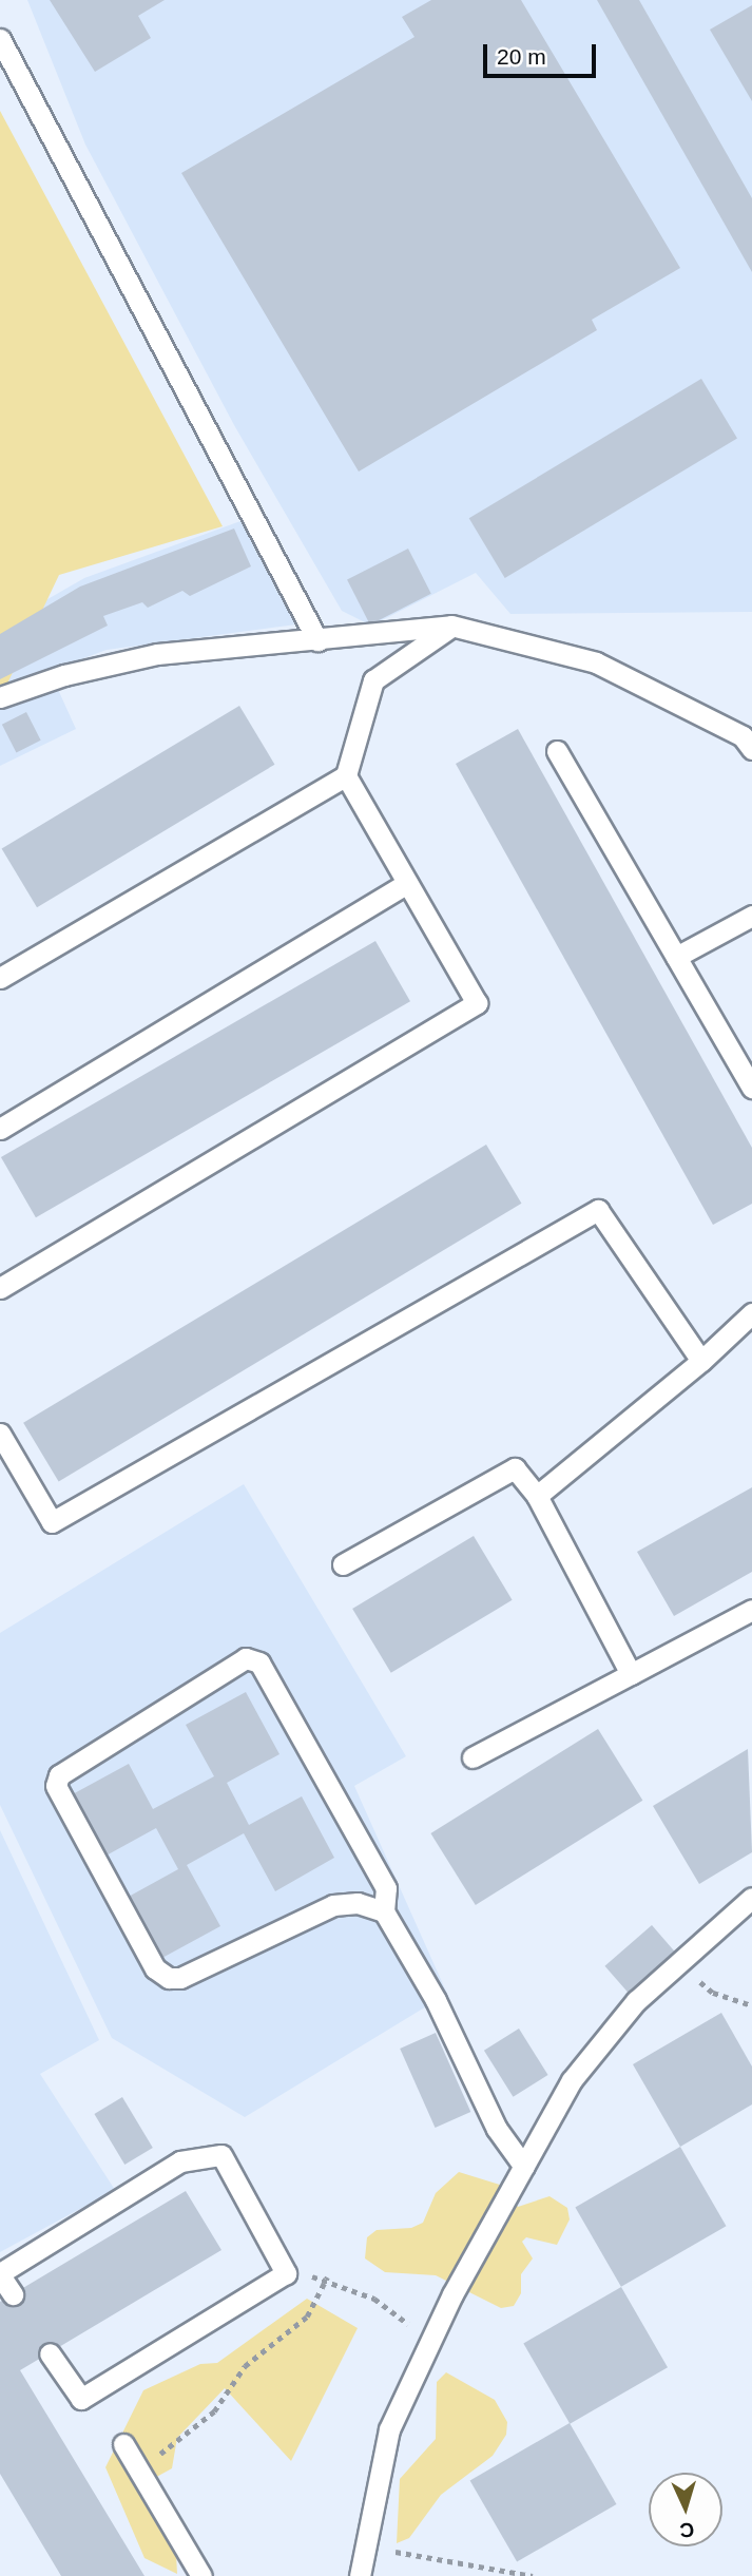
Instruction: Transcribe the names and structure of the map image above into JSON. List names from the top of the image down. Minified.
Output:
{"scale_bar":"20 m","north":"bottom"}
